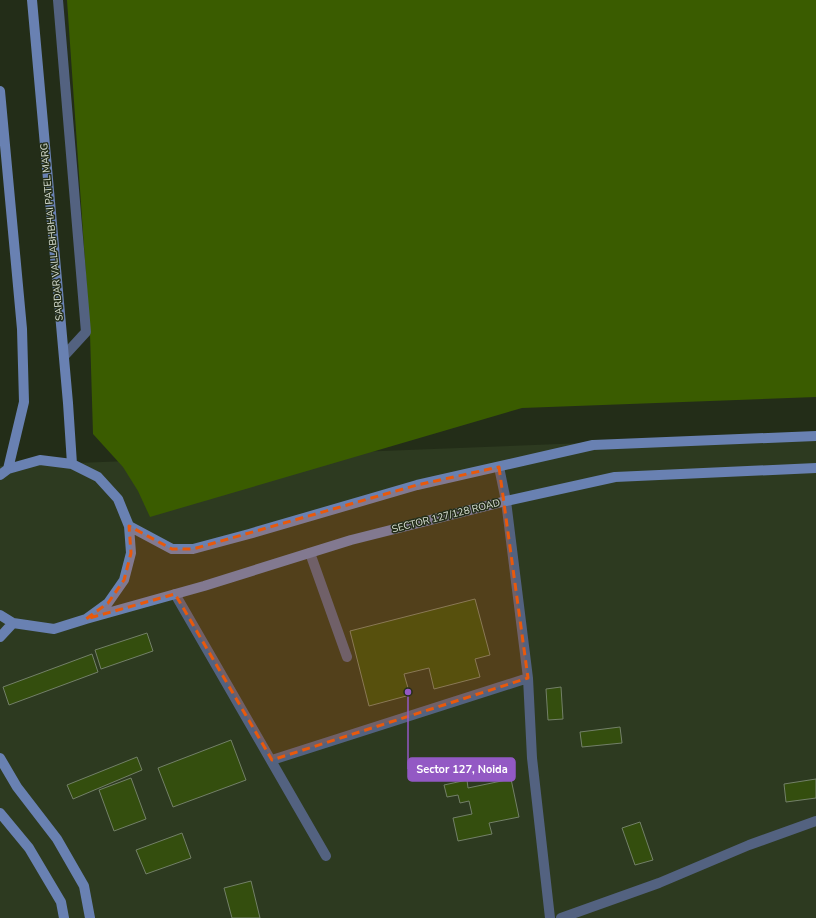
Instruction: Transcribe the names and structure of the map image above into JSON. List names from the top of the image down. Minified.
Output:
{"streets":{"street":["SARDAR VALLABHBHAI PATEL MARG","SECTOR 127/128 ROAD"]},"places":["Sector 127, Noida"]}
